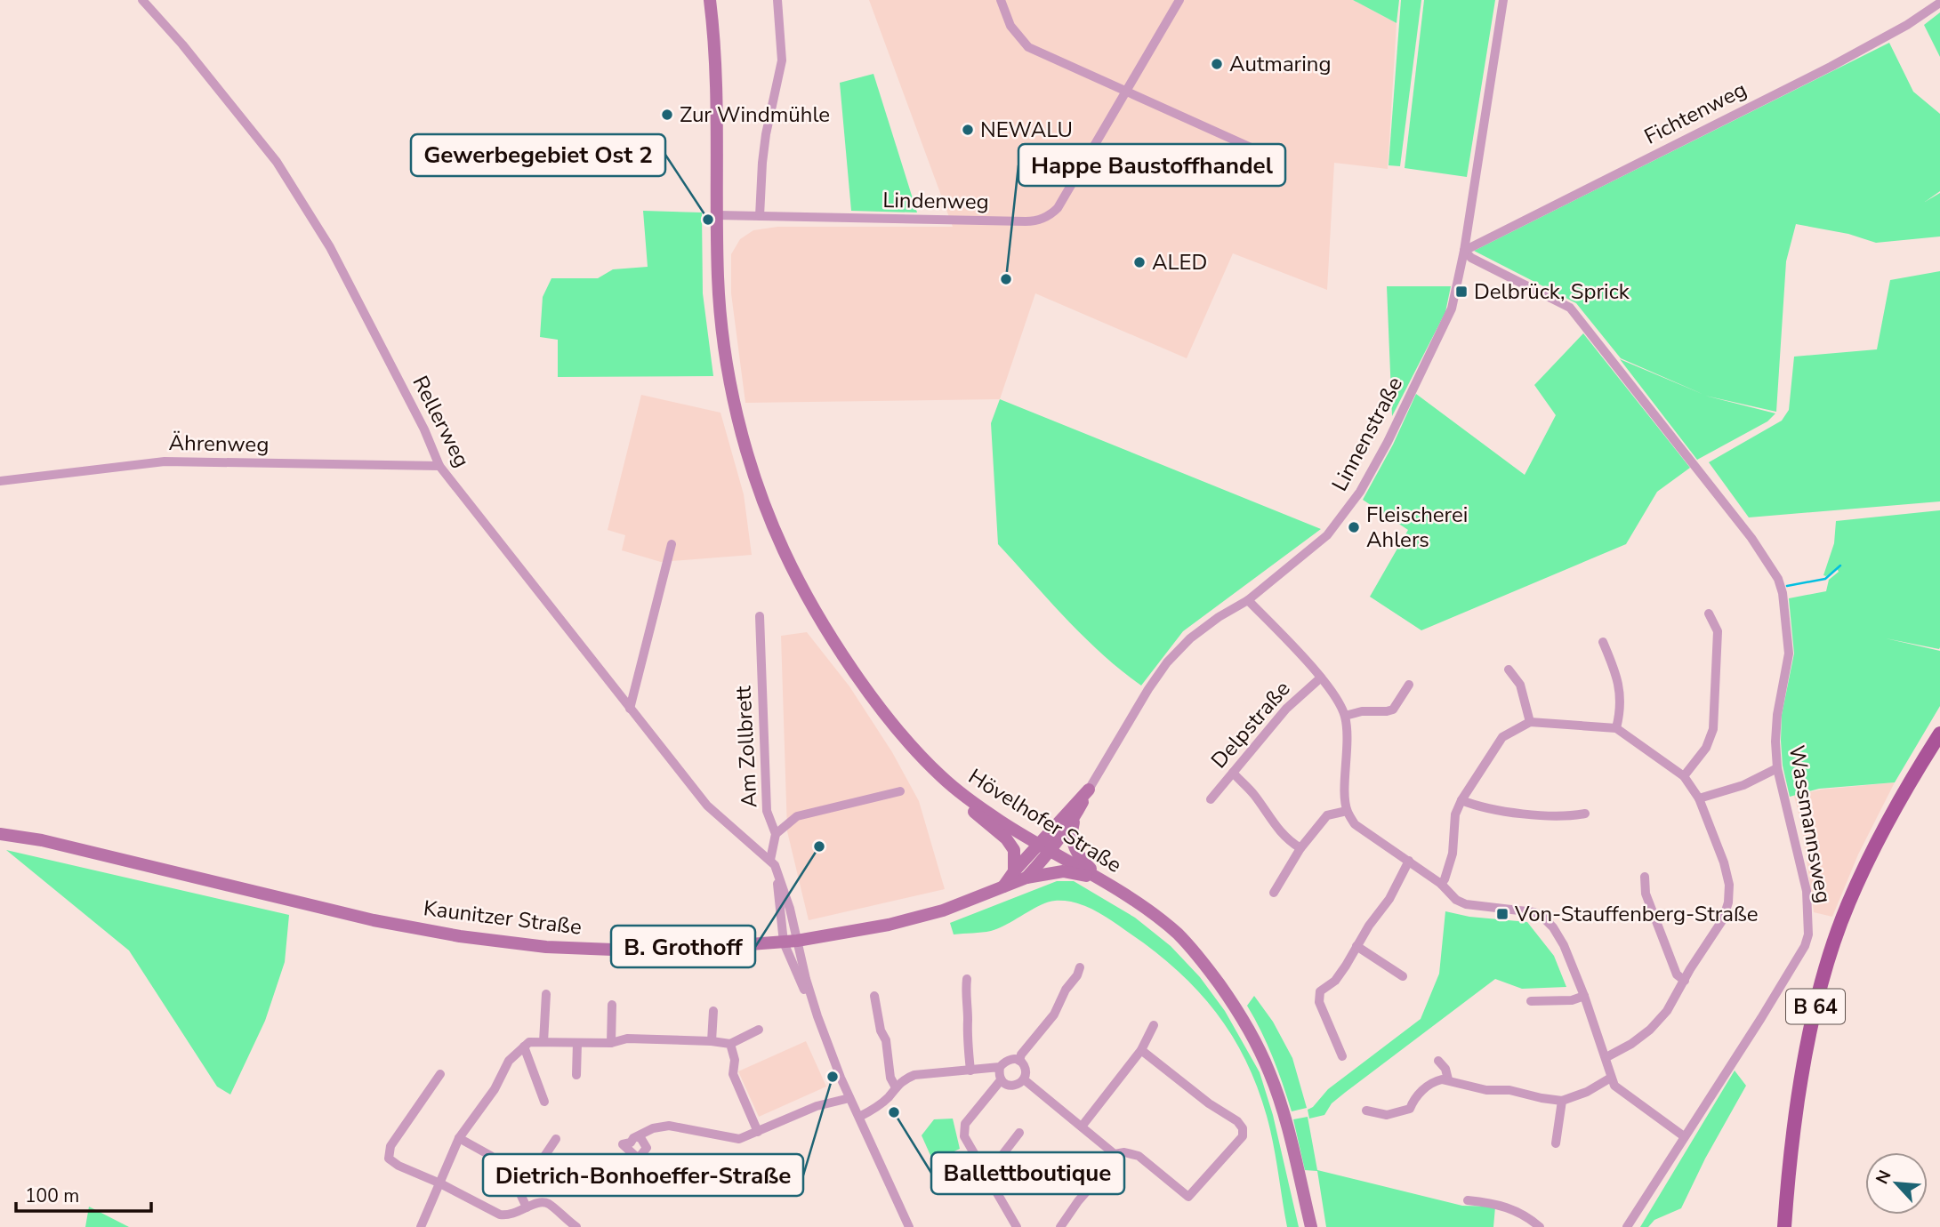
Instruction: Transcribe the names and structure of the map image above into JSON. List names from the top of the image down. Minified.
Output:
{"streets":{"main road":["Hövelhofer Straße","Kaunitzer Straße","B 64"],"street":["Fichtenweg","Lindenweg","Rellerweg","Linnenstraße","Ährenweg","Delpstraße","Am Zollbrett","Wassmannsweg"]},"crossings":[["Fichtenweg","Linnenstraße"],["Fichtenweg","Wassmannsweg"],["Lindenweg","Hövelhofer Straße"],["Rellerweg","Ährenweg"],["Rellerweg","Am Zollbrett"],["Linnenstraße","Wassmannsweg"]],"places":{"other":["Autmaring","Zur Windmühle","NEWALU","Gewerbegebiet Ost 2","ALED","Happe Baustoffhandel","Fleischerei Ahlers","B. Grothoff","Dietrich-Bonhoeffer-Straße","Ballettboutique"],"transit":["Delbrück, Sprick","Von-Stauffenberg-Straße"]},"scale_bar":"100 m","north":"top left"}
